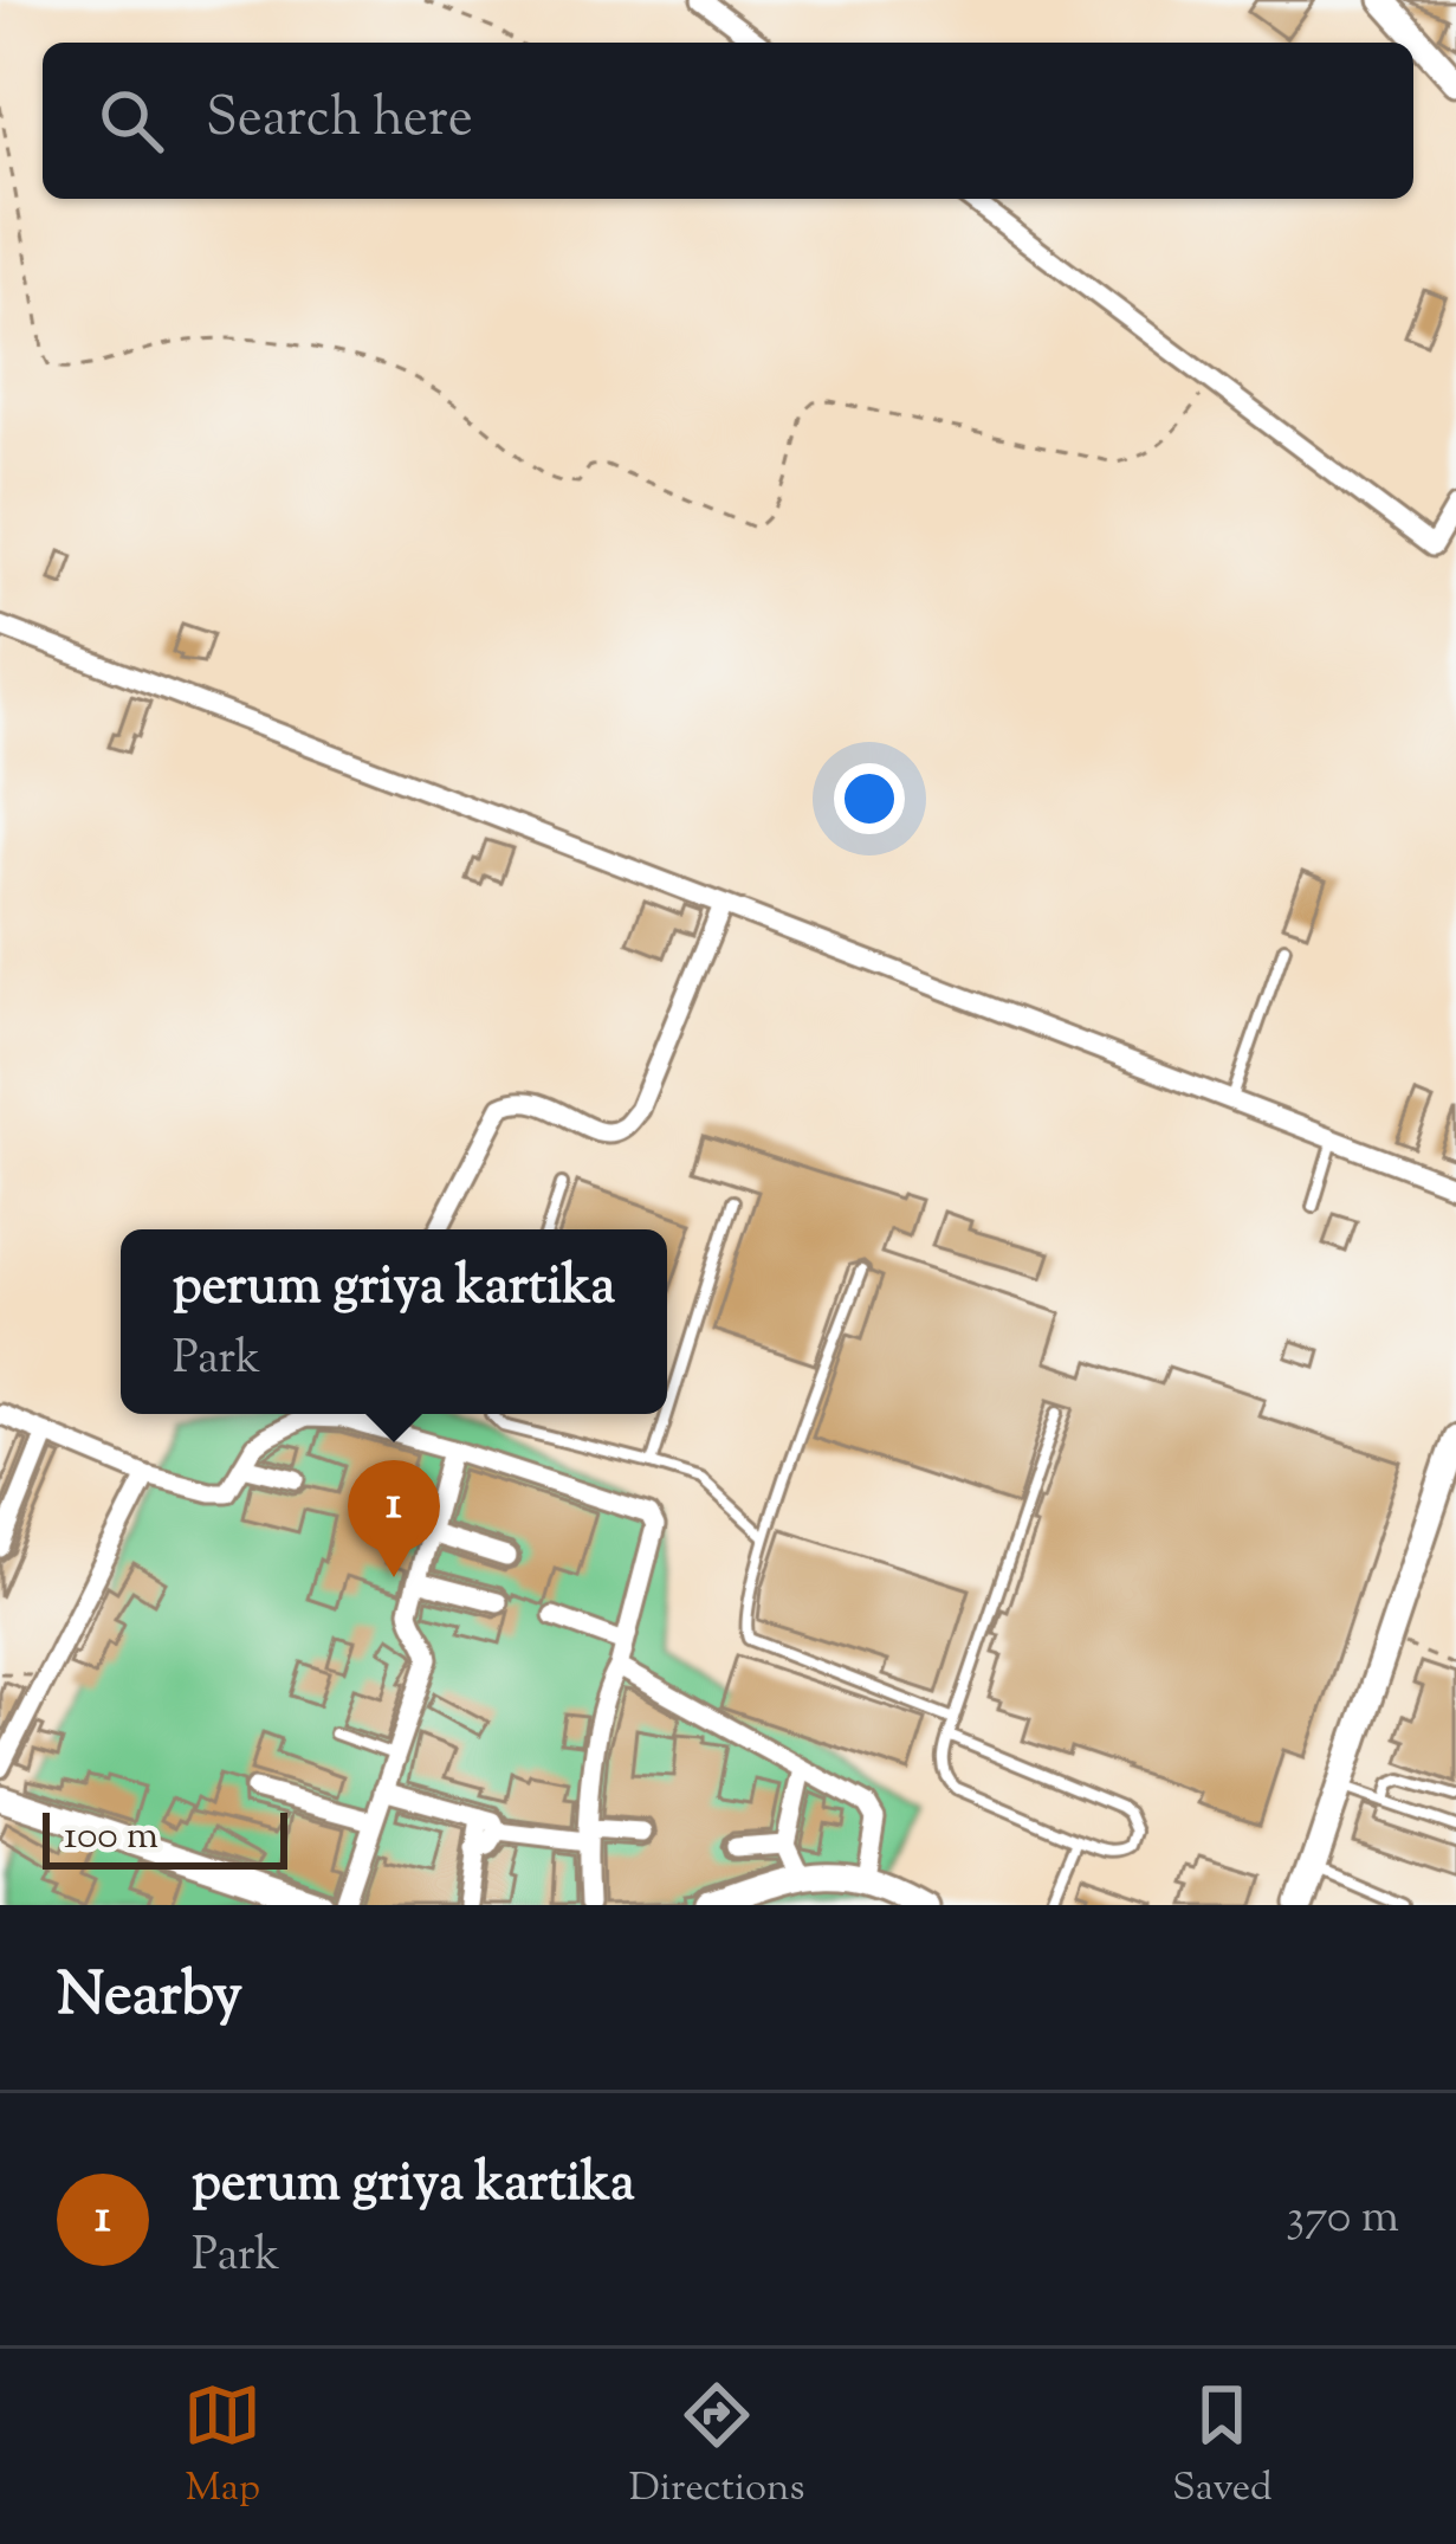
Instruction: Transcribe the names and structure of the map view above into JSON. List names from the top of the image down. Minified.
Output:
{"scale_bar":"100 m","page":{"search":"Search here","popup":["perum griya kartika","Park"],"pins":"1","scale":"100 m","heading":"Nearby","list":[{"mark":"1","name":"perum griya kartika","note":"Park","value":"370 m"}],"nav":["Map","Directions","Saved"]}}
